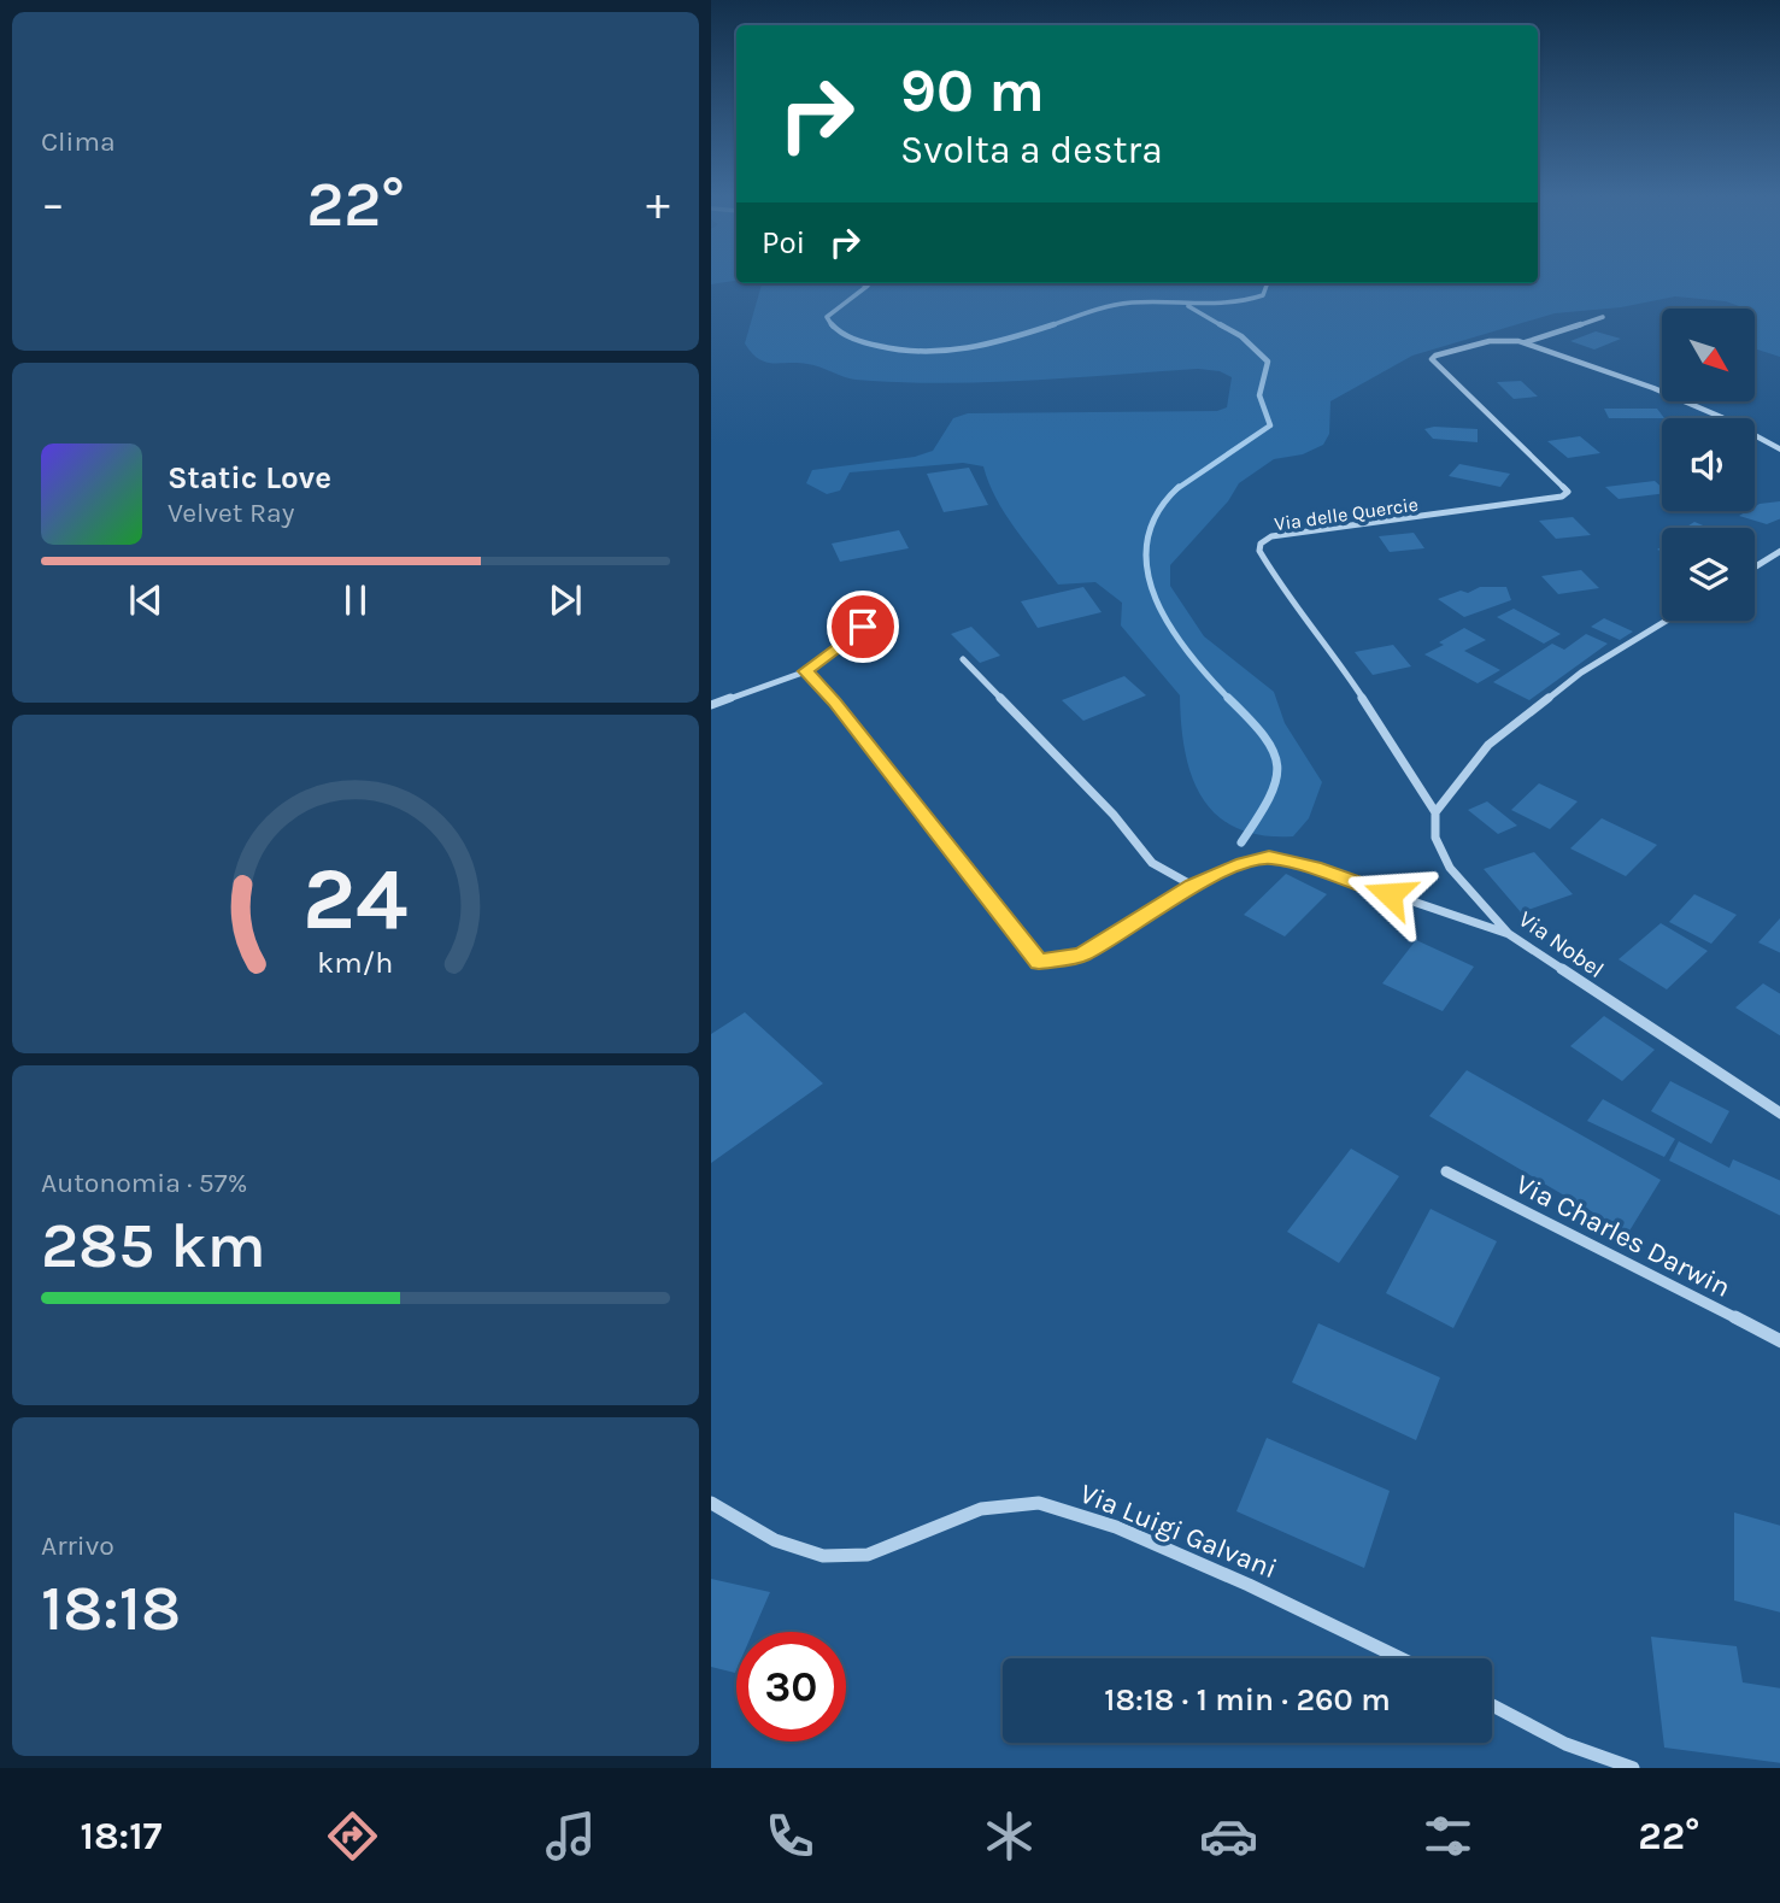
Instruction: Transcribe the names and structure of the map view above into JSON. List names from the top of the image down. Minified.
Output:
{"streets":{"street":["Via delle Quercie","Via Nobel","Via Charles Darwin","Via Luigi Galvani"]},"crossings":[["Via delle Quercie","Via Nobel"]],"north":"bottom right","page":{"tile":["Clima",["Autonomia · 57%","285 km"],["Arrivo","18:18"]],"turn":["90 m","Svolta a destra"],"heat":["−","22°","+"],"then":"Poi","song":["Static Love","Velvet Ray"],"limit":"30","trip":"18:18 · 1 min · 260 m","tabs":["18:17","22°"],"gauge":["24","km/h"]}}
